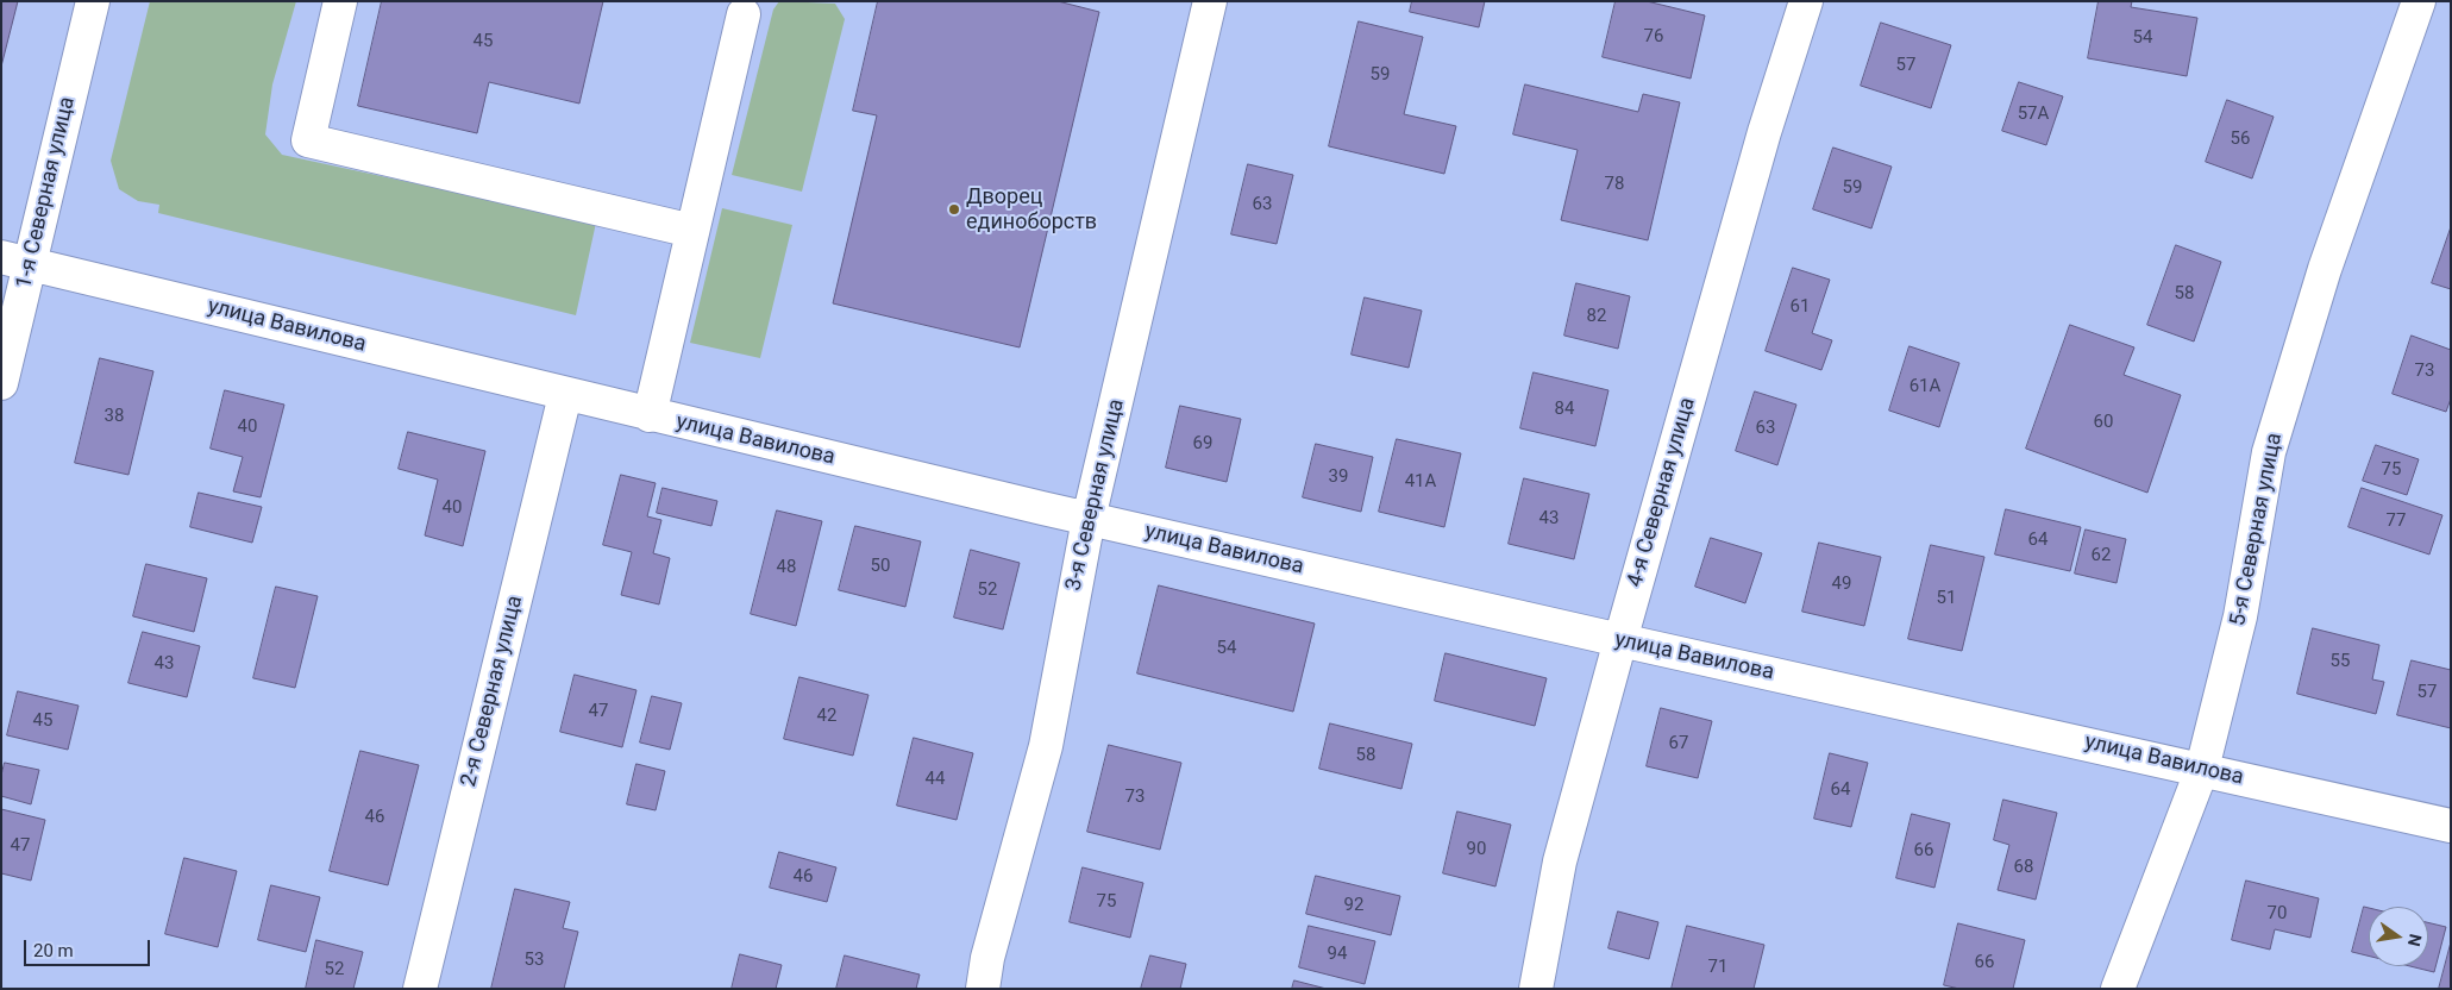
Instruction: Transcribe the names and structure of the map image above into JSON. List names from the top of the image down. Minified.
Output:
{"streets":{"street":["1-я Северная улица","улица Вавилова","4-я Северная улица","3-я Северная улица","5-я Северная улица","2-я Северная улица"]},"crossings":[["1-я Северная улица","улица Вавилова"],["улица Вавилова","4-я Северная улица"],["улица Вавилова","3-я Северная улица"],["улица Вавилова","5-я Северная улица"],["улица Вавилова","2-я Северная улица"]],"places":["Дворец единоборств"],"house_numbers":["76","54","45","57","59","57А","56","78","59","63","58","61","82","73","61А","84","38","60","40","63","69","75","39","41А","40","43","77","64","62","50","48","49","52","51","54","55","43","57","47","42","45","67","58","44","64","73","46","47","90","66","68","46","75","92","70","94","53","66","71","52"],"scale_bar":"20 m","north":"right"}
